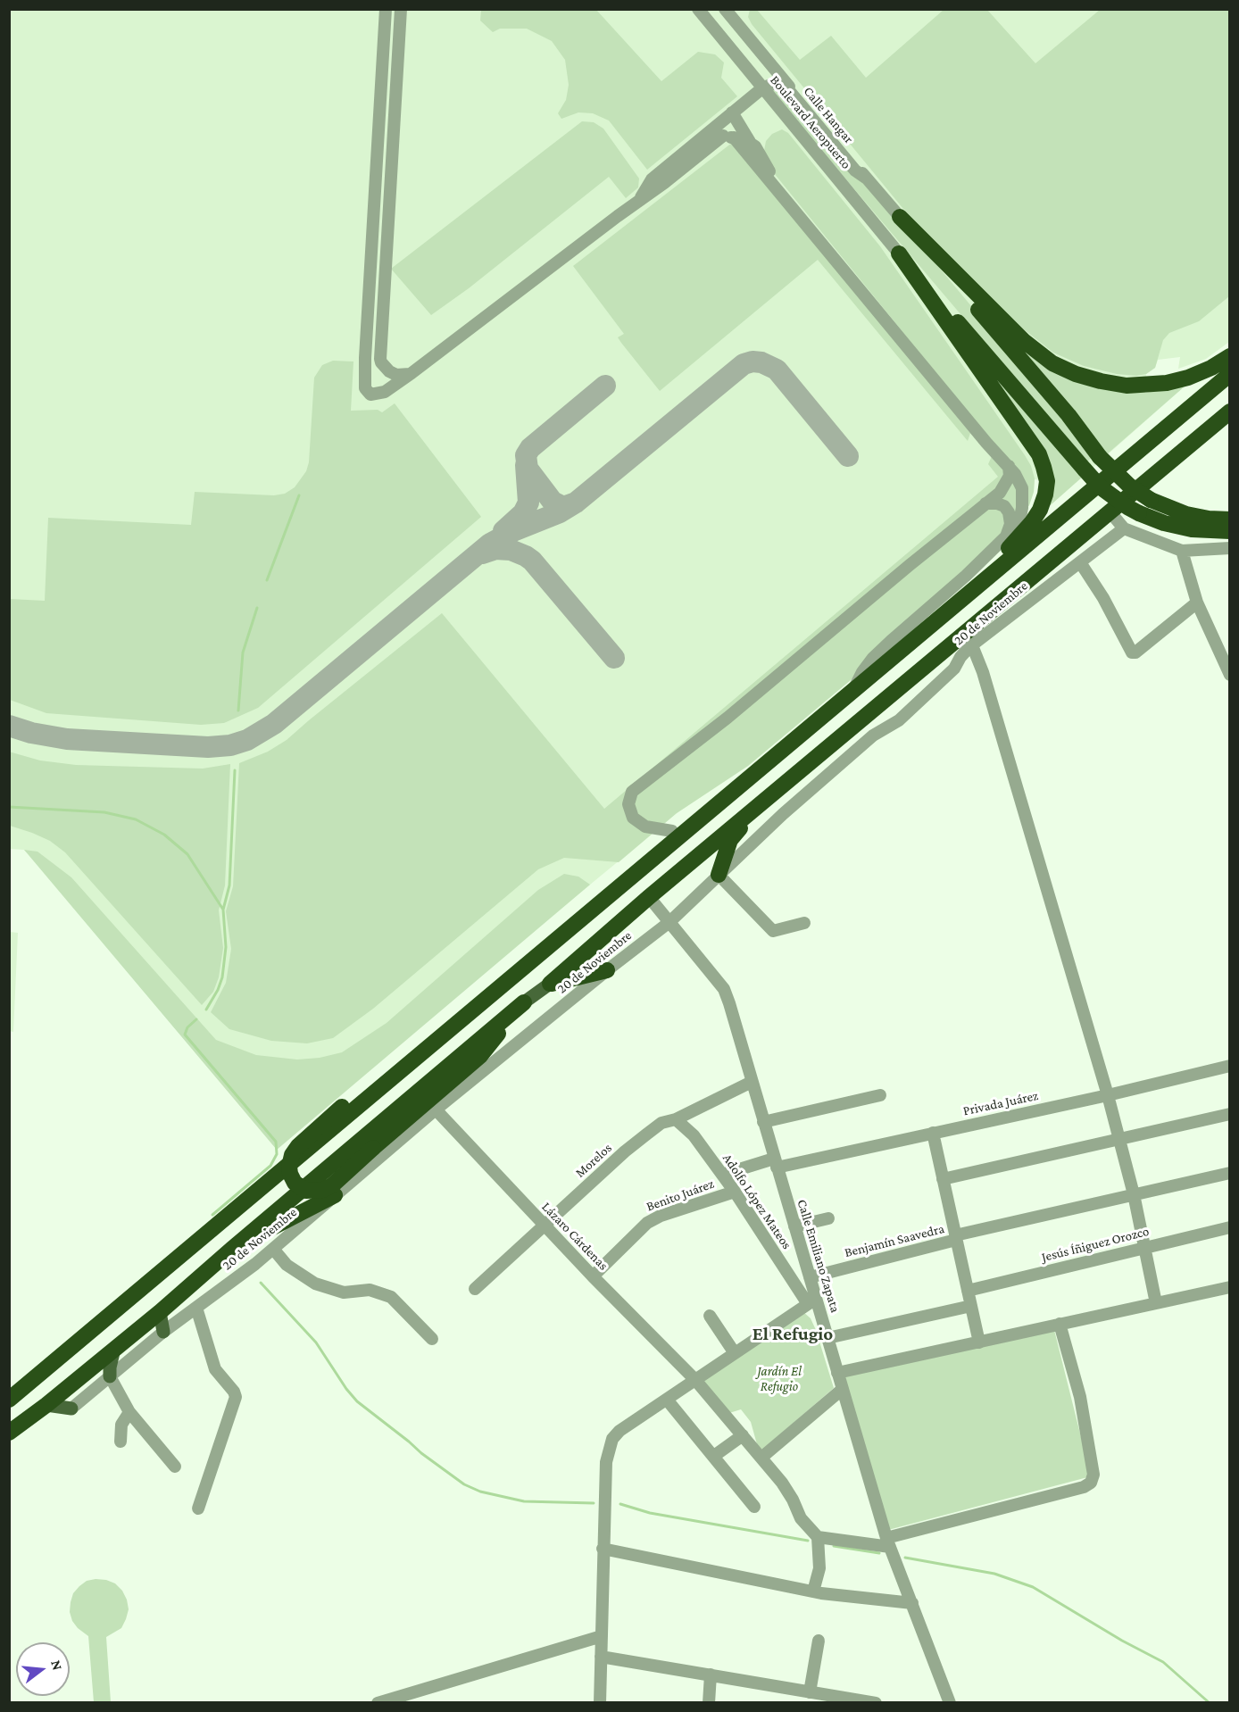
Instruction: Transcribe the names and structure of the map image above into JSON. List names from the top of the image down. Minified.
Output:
{"streets":{"street":["Calle Hangar","Boulevard Aeropuerto","20 de Noviembre","Privada Juárez","Morelos","Benito Juárez","Adolfo López Mateos","Lázaro Cárdenas","Benjamín Saavedra","Jesús Íñiguez Orozco","Calle Emiliano Zapata"]},"crossings":[["Calle Hangar","Boulevard Aeropuerto"],["20 de Noviembre","Lázaro Cárdenas"],["20 de Noviembre","Calle Emiliano Zapata"],["Privada Juárez","Adolfo López Mateos"],["Privada Juárez","Calle Emiliano Zapata"],["Morelos","Adolfo López Mateos"],["Morelos","Lázaro Cárdenas"],["Morelos","Calle Emiliano Zapata"],["Benito Juárez","Adolfo López Mateos"],["Benito Juárez","Lázaro Cárdenas"],["Adolfo López Mateos","Calle Emiliano Zapata"],["Benjamín Saavedra","Calle Emiliano Zapata"]],"districts":["El Refugio"],"parks":["Jardín El Refugio"],"north":"right"}
